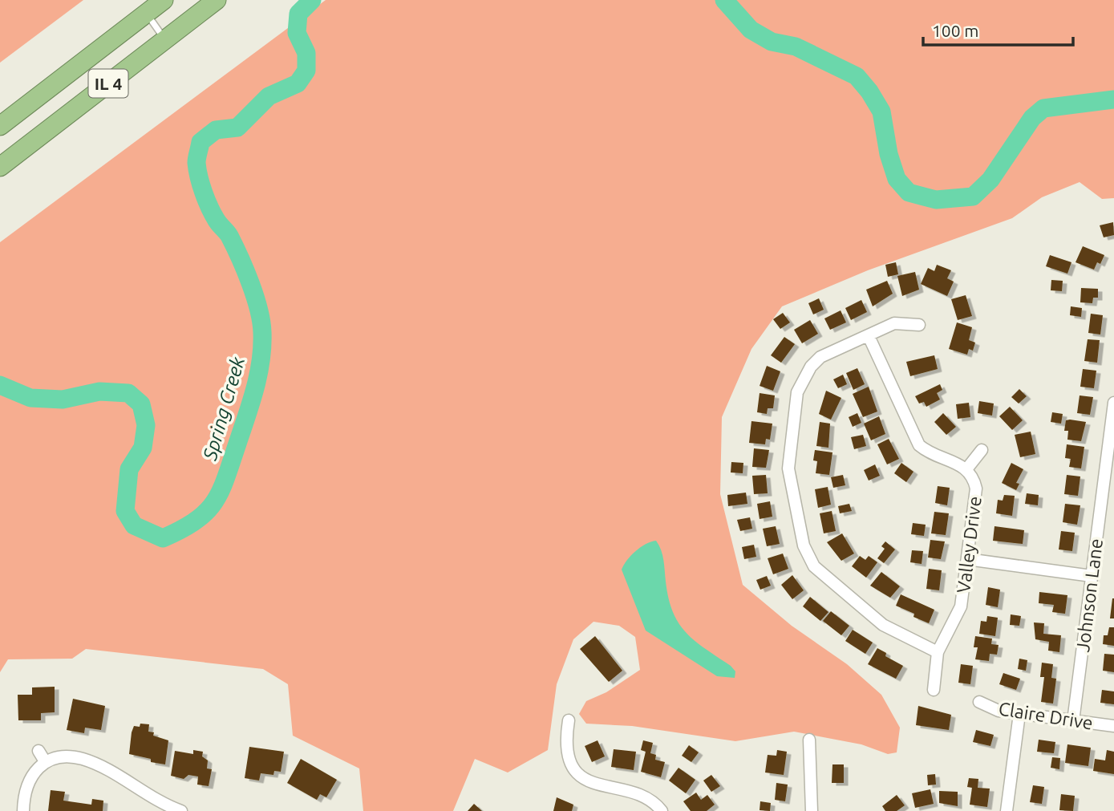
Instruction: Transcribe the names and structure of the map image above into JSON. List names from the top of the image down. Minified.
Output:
{"streets":{"highway":["IL 4"],"street":["Valley Drive","Johnson Lane","Claire Drive"]},"crossings":[["Johnson Lane","Claire Drive"]],"water":["Spring Creek"],"scale_bar":"100 m"}
